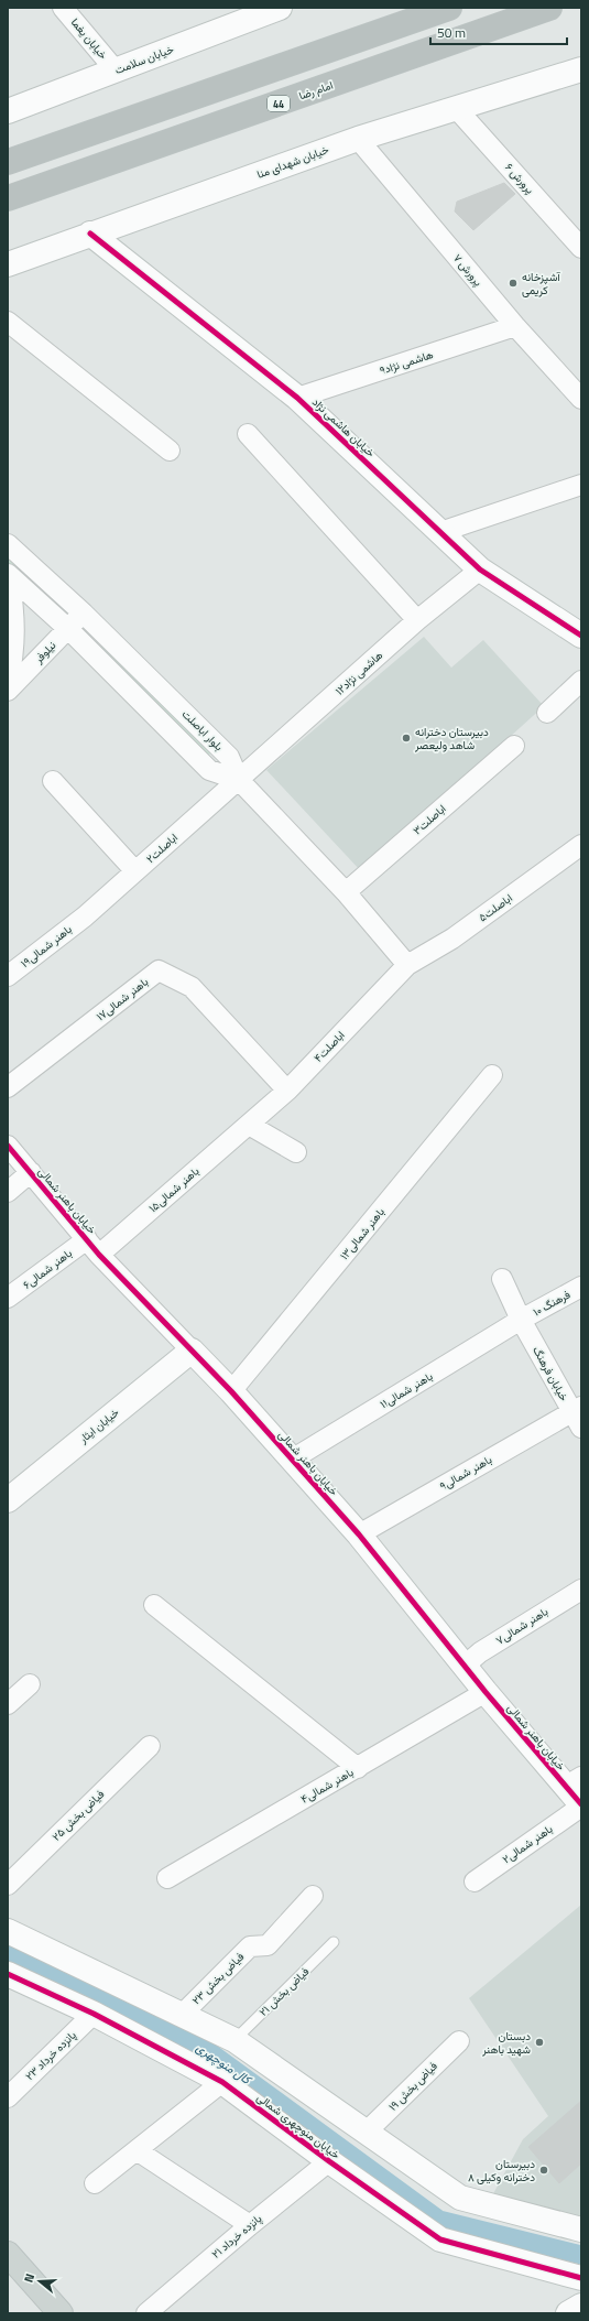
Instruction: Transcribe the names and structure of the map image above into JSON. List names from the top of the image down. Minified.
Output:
{"streets":{"highway":["امام رضا","44"],"street":["خیابان یغما","خیابان سلامت","خیابان شهدای منا","پرورش ۶","پرورش ۷","هاشمی نژاد۹","خیابان هاشمی نژاد","نیلوفر","هاشمی نژاد۱۲","بلوار اباصلت","اباصلت۳","اباصلت۲","اباصلت۵","باهنر شمالی۱۹","باهنر شمالی۱۷","اباصلت۴","باهنر شمالی۱۵","خیابان باهنر شمالی","باهنر شمالی۱۳","باهنر شمالی۶","فرهنگ ۱۰","خیابان فرهنگ","باهنر شمالی۱۱","خیابان ایثار","باهنر شمالی۹","باهنر شمالی۷","باهنر شمالی۴","فیاض بخش ۲۵","باهنر شمالی۲","فیاض بخش ۲۳","پانزده خرداد ۲۳","فیاض بخش ۱۹","خیابان منوچهری شمالی","پانزده خرداد ۲۱"],"lane":["فیاض بخش ۲۱"]},"crossings":[["خیابان یغما","خیابان سلامت"],["خیابان شهدای منا","پرورش ۶"],["خیابان شهدای منا","پرورش ۷"],["خیابان شهدای منا","خیابان هاشمی نژاد"],["پرورش ۷","هاشمی نژاد۹"],["هاشمی نژاد۹","خیابان هاشمی نژاد"],["خیابان هاشمی نژاد","هاشمی نژاد۱۲"],["نیلوفر","بلوار اباصلت"],["هاشمی نژاد۱۲","بلوار اباصلت"],["هاشمی نژاد۱۲","اباصلت۲"],["بلوار اباصلت","اباصلت۲"],["اباصلت۲","باهنر شمالی۱۹"],["اباصلت۵","اباصلت۴"],["باهنر شمالی۱۷","اباصلت۴"],["اباصلت۴","باهنر شمالی۱۵"],["باهنر شمالی۱۵","خیابان باهنر شمالی"],["خیابان باهنر شمالی","باهنر شمالی۱۳"],["خیابان باهنر شمالی","باهنر شمالی۶"],["خیابان باهنر شمالی","باهنر شمالی۱۱"],["خیابان باهنر شمالی","خیابان ایثار"],["خیابان باهنر شمالی","باهنر شمالی۹"],["خیابان باهنر شمالی","باهنر شمالی۷"],["خیابان باهنر شمالی","باهنر شمالی۴"],["خیابان باهنر شمالی","باهنر شمالی۲"],["فرهنگ ۱۰","خیابان فرهنگ"],["فرهنگ ۱۰","باهنر شمالی۱۱"],["خیابان فرهنگ","باهنر شمالی۱۱"],["خیابان فرهنگ","باهنر شمالی۹"],["پانزده خرداد ۲۳","خیابان منوچهری شمالی"],["خیابان منوچهری شمالی","پانزده خرداد ۲۱"]],"water":["کال منوچهری"],"places":["آشپزخانه کریمی","دبیرستان دخترانه شاهد ولیعصر","دبستان شهید باهنر","دبیرستان دخترانه وکیلی ۸"],"scale_bar":"50 m","north":"left"}
